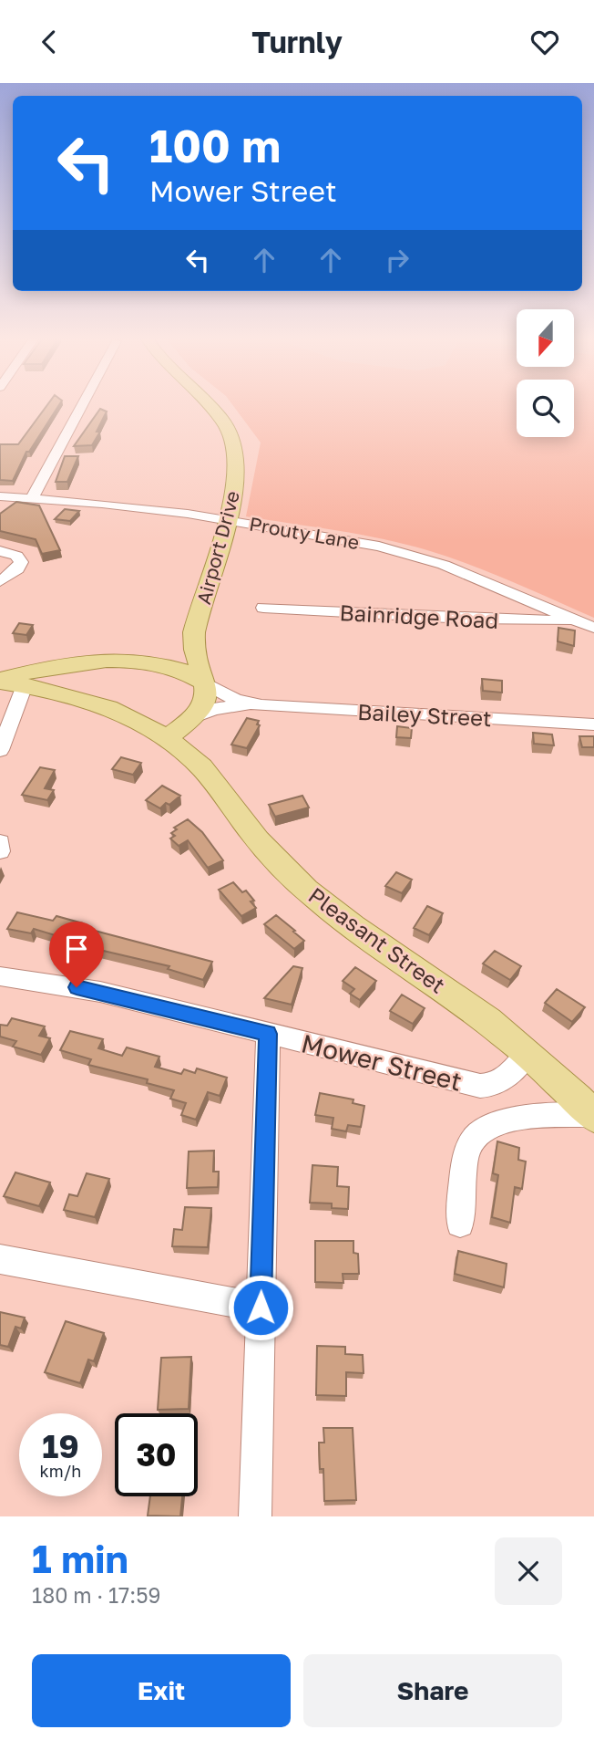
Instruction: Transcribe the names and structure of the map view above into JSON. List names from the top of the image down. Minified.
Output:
{"streets":{"main road":["Airport Drive","Bailey Street","Pleasant Street"],"street":["Prouty Lane","Bainridge Road","Mower Street"]},"crossings":[["Prouty Lane","Airport Drive"],["Prouty Lane","Bainridge Road"],["Airport Drive","Bailey Street"],["Airport Drive","Pleasant Street"],["Bailey Street","Pleasant Street"],["Pleasant Street","Mower Street"]],"north":"bottom","page":{"header":"Turnly","turn":["100 m","Mower Street"],"speed":"19 km/h","limit":"30","heading":["1 min","180 m · 17:59"],"buttons":["Exit","Share"]}}
